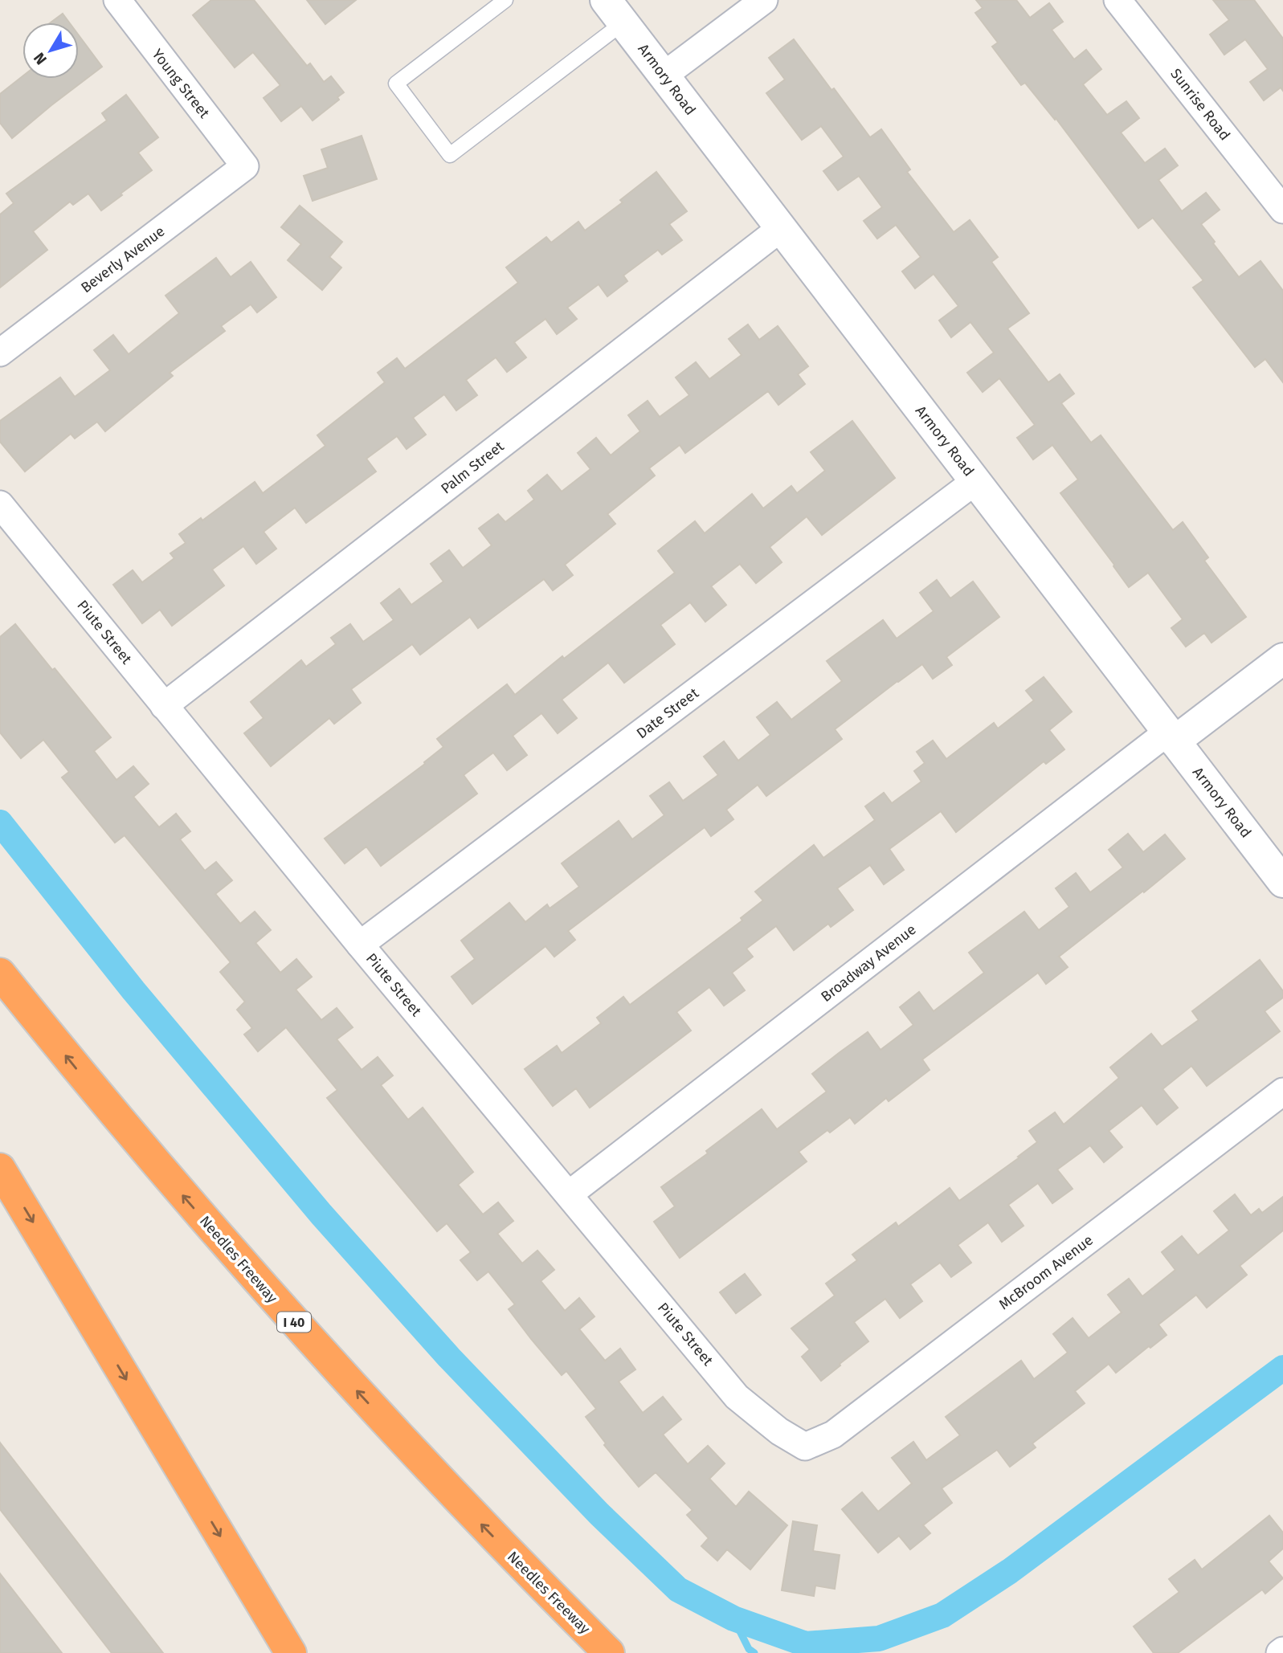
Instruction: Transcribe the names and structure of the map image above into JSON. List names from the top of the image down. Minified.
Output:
{"streets":{"highway":["Needles Freeway","I 40"],"main road":["Armory Road","Broadway Avenue"],"street":["Young Street","Sunrise Road","Beverly Avenue","Palm Street","Piute Street","Date Street","McBroom Avenue"]},"crossings":[["Armory Road","Palm Street"],["Armory Road","Date Street"],["Armory Road","Broadway Avenue"],["Young Street","Beverly Avenue"],["Palm Street","Piute Street"],["Piute Street","Date Street"],["Piute Street","Broadway Avenue"],["Piute Street","McBroom Avenue"]],"north":"bottom left"}
